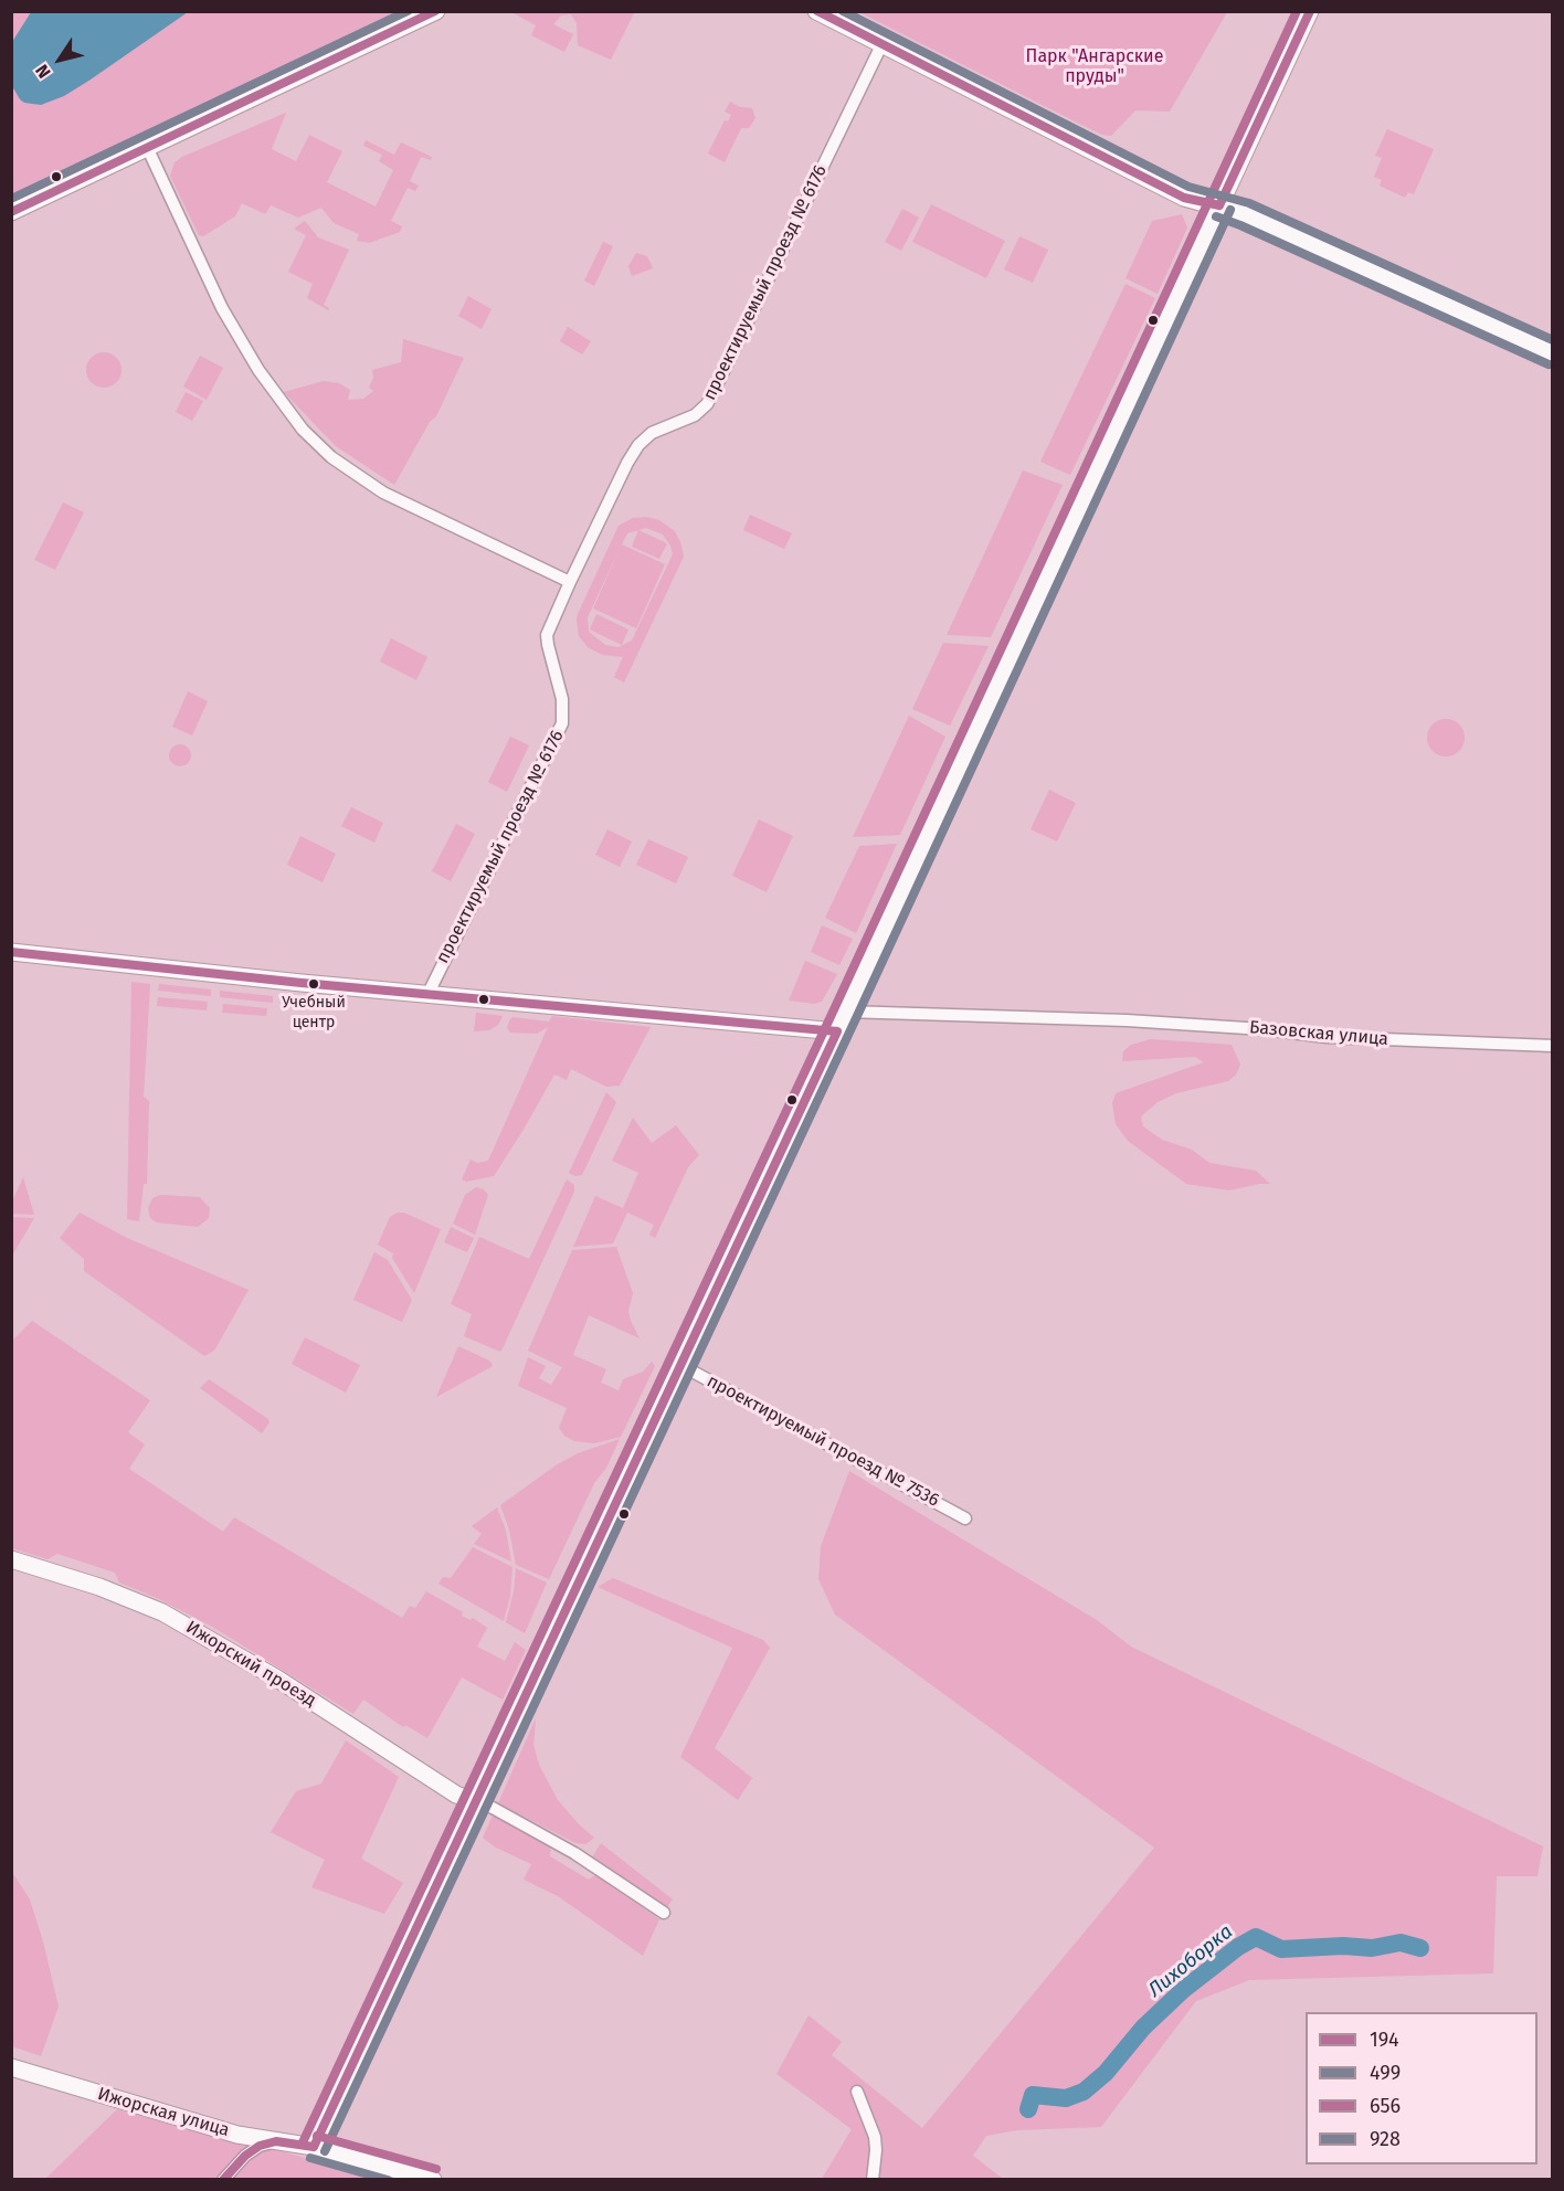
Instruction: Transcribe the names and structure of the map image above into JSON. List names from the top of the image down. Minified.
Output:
{"streets":{"street":["проектируемый проезд № 6176","Базовская улица","проектируемый проезд № 7536","Ижорский проезд","Ижорская улица"]},"water":["Лихоборка"],"parks":["Парк \"Ангарские пруды\""],"places":["Учебный центр"],"lines":["transit line 194","transit line 656","transit line 928","transit line 499"],"legend":["194","499","656","928"],"north":"bottom left"}
